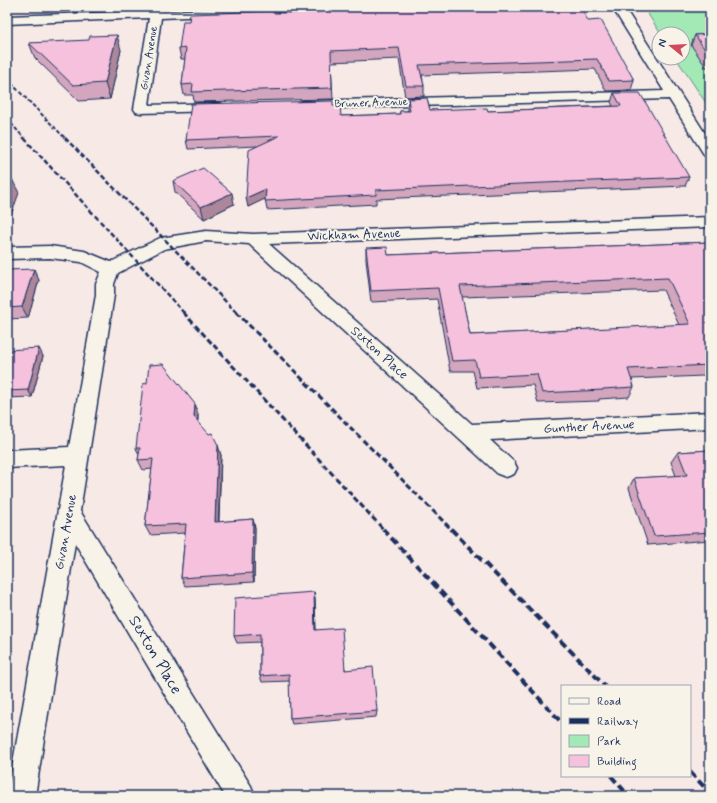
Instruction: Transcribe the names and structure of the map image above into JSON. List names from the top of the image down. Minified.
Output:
{"streets":{"street":["Givan Avenue","Bruner Avenue","Wickham Avenue","Sexton Place","Gunther Avenue"]},"crossings":[["Givan Avenue","Wickham Avenue"],["Givan Avenue","Sexton Place"],["Wickham Avenue","Sexton Place"],["Sexton Place","Gunther Avenue"]],"legend":["Road","Railway","Park","Building"],"north":"left"}
